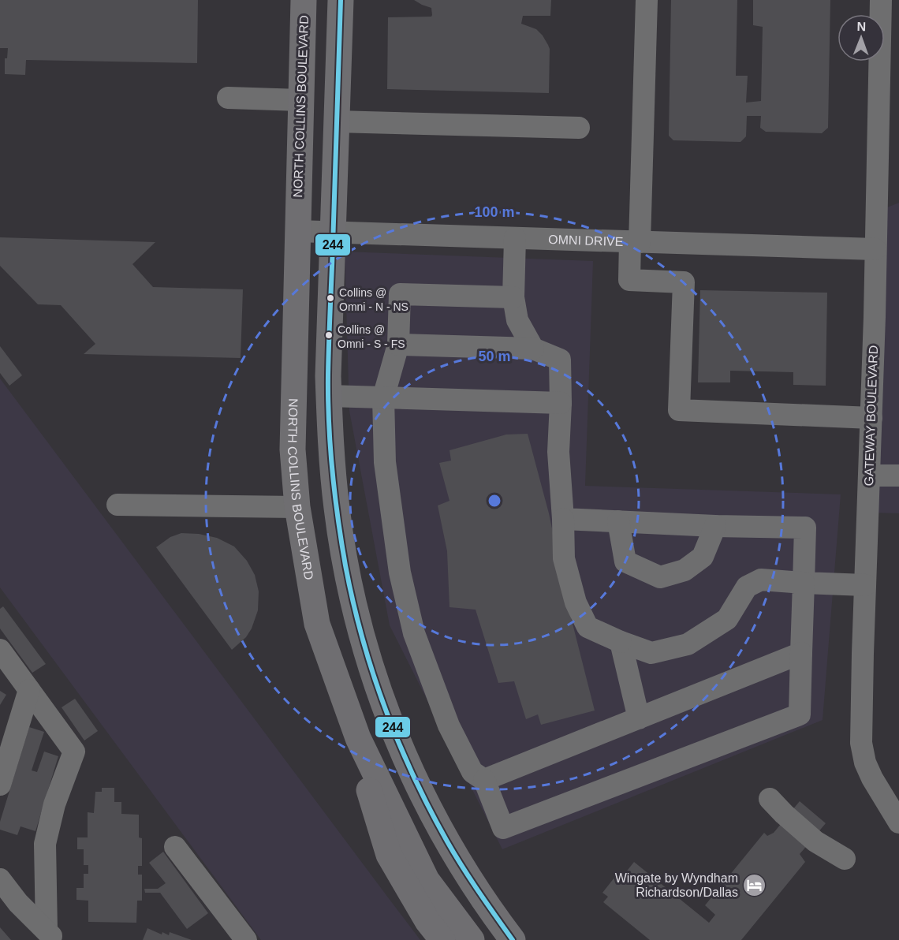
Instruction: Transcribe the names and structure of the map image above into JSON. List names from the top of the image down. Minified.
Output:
{"streets":{"main road":["NORTH COLLINS BOULEVARD"],"street":["OMNI DRIVE","GATEWAY BOULEVARD"]},"crossings":[["NORTH COLLINS BOULEVARD","OMNI DRIVE"],["OMNI DRIVE","GATEWAY BOULEVARD"]],"places":{"other":["Collins @ Omni - N - NS","Collins @ Omni - S - FS"],"hotel":["Wingate by Wyndham Richardson/Dallas"]},"lines":["transit line 244"],"north":"top","rings":["100 m","50 m"]}
